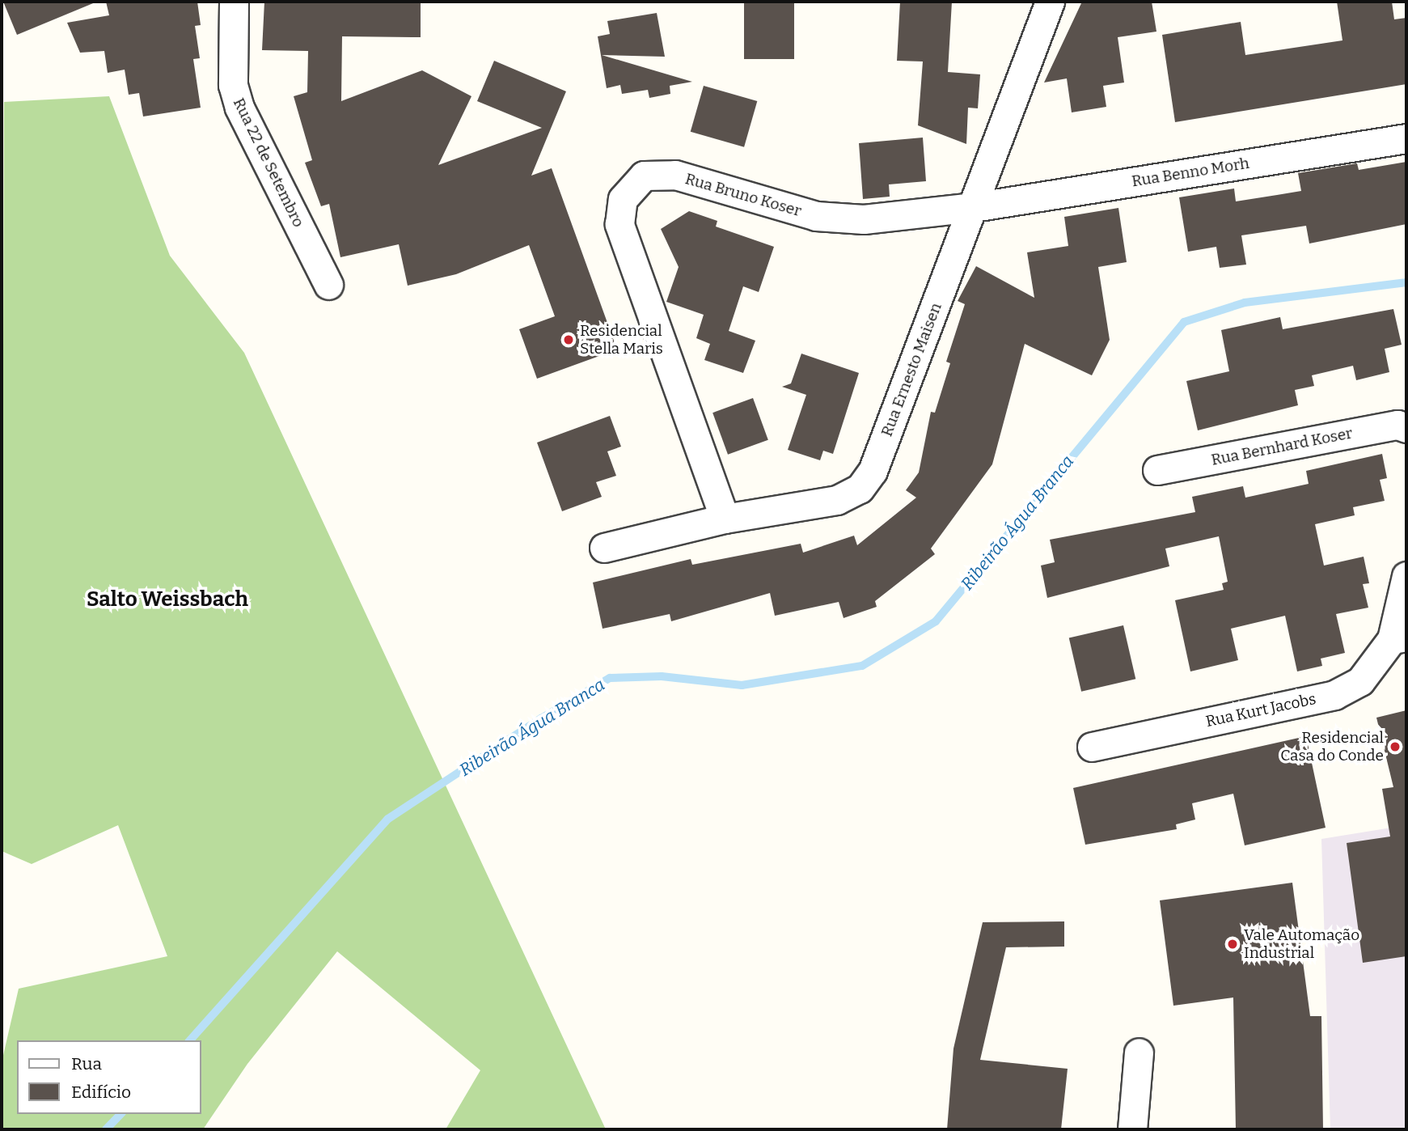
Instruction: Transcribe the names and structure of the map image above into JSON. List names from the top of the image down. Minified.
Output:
{"streets":{"street":["Rua 22 de Setembro","Rua Benno Morh","Rua Bruno Koser","Rua Ernesto Maisen","Rua Bernhard Koser","Rua Kurt Jacobs"]},"crossings":[["Rua Benno Morh","Rua Bruno Koser"],["Rua Benno Morh","Rua Ernesto Maisen"],["Rua Bruno Koser","Rua Ernesto Maisen"]],"districts":["Salto Weissbach"],"water":["Ribeirão Água Branca"],"places":["Residencial Stella Maris","Residencial Casa do Conde","Vale Automação Industrial"],"legend":["Rua","Edifício"]}
